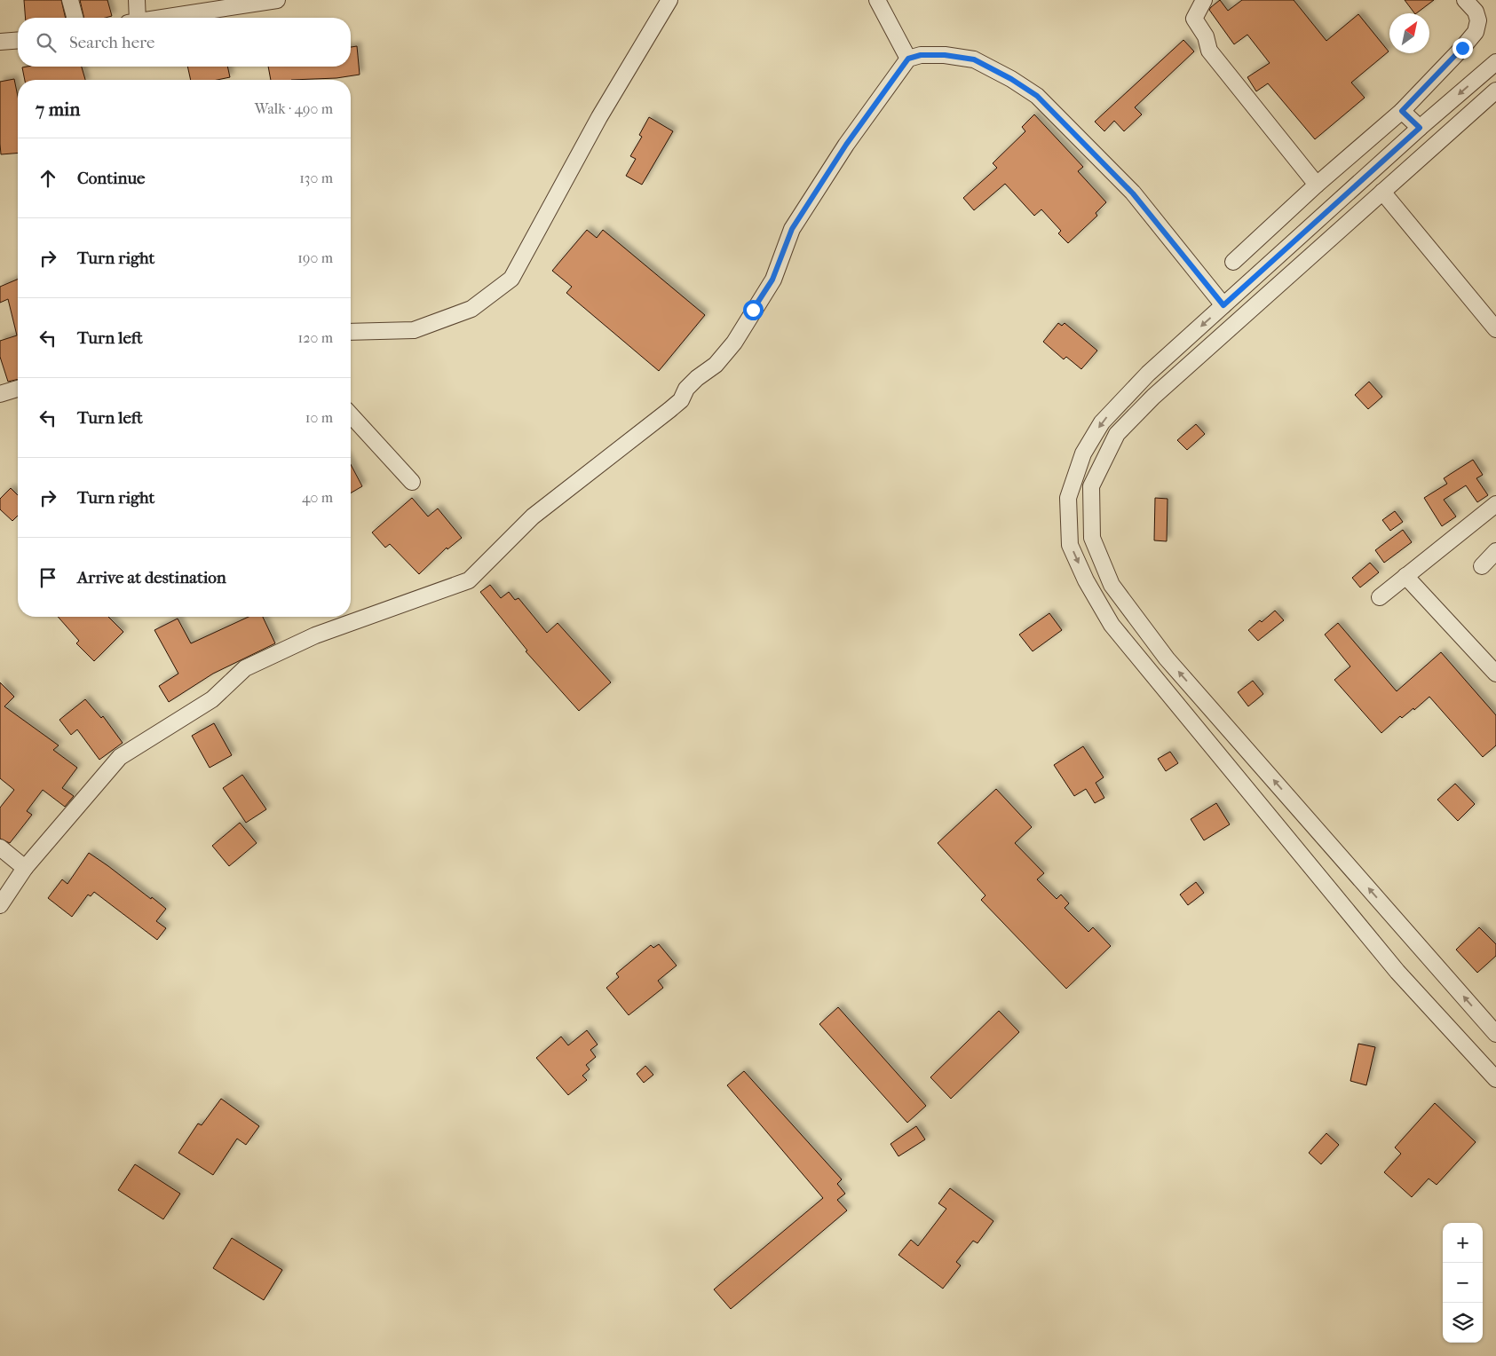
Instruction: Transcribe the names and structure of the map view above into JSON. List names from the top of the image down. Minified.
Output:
{"north":"top right","page":{"search":"Search here","heading":["7 min","Walk · 490 m"],"list":[["Continue","130 m"],["Turn right","190 m"],["Turn left","120 m"],["Turn left","10 m"],["Turn right","40 m"],"Arrive at destination"],"map_buttons":["+","−"]}}
